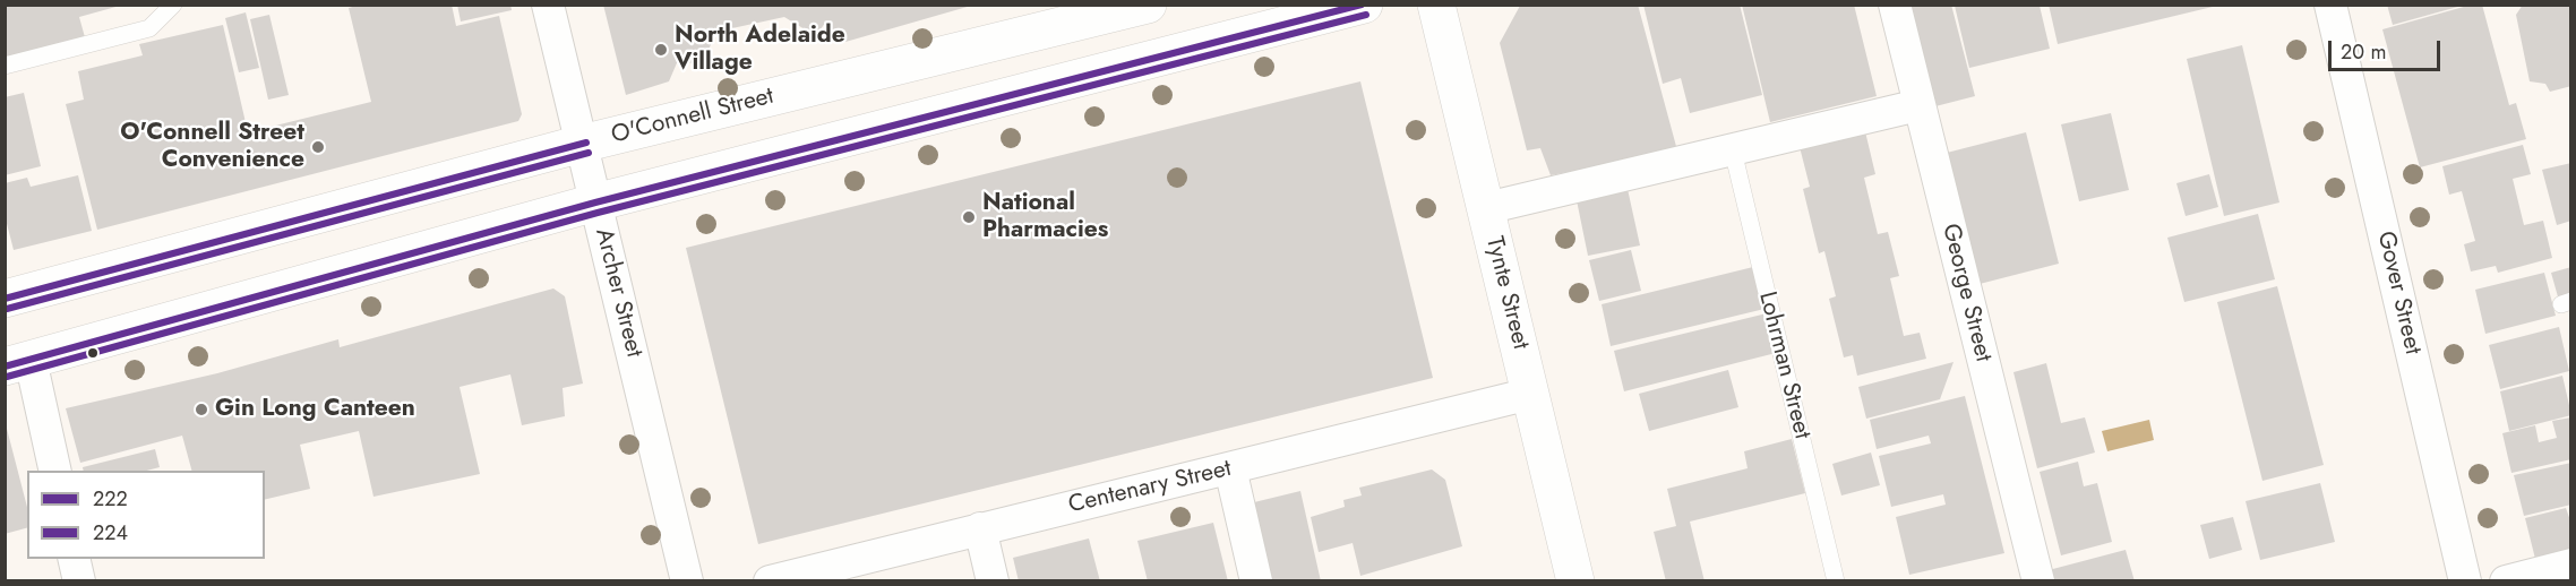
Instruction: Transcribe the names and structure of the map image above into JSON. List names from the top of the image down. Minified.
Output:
{"streets":{"main road":["O'Connell Street","Tynte Street"],"street":["Archer Street","George Street","Gover Street","Centenary Street"],"lane":["Lohrman Street"]},"crossings":[["O'Connell Street","Archer Street"],["Tynte Street","Centenary Street"]],"places":["North Adelaide Village","O'Connell Street Convenience","National Pharmacies","Gin Long Canteen"],"lines":["transit line 222","transit line 224"],"legend":["222","224"],"scale_bar":"20 m"}
